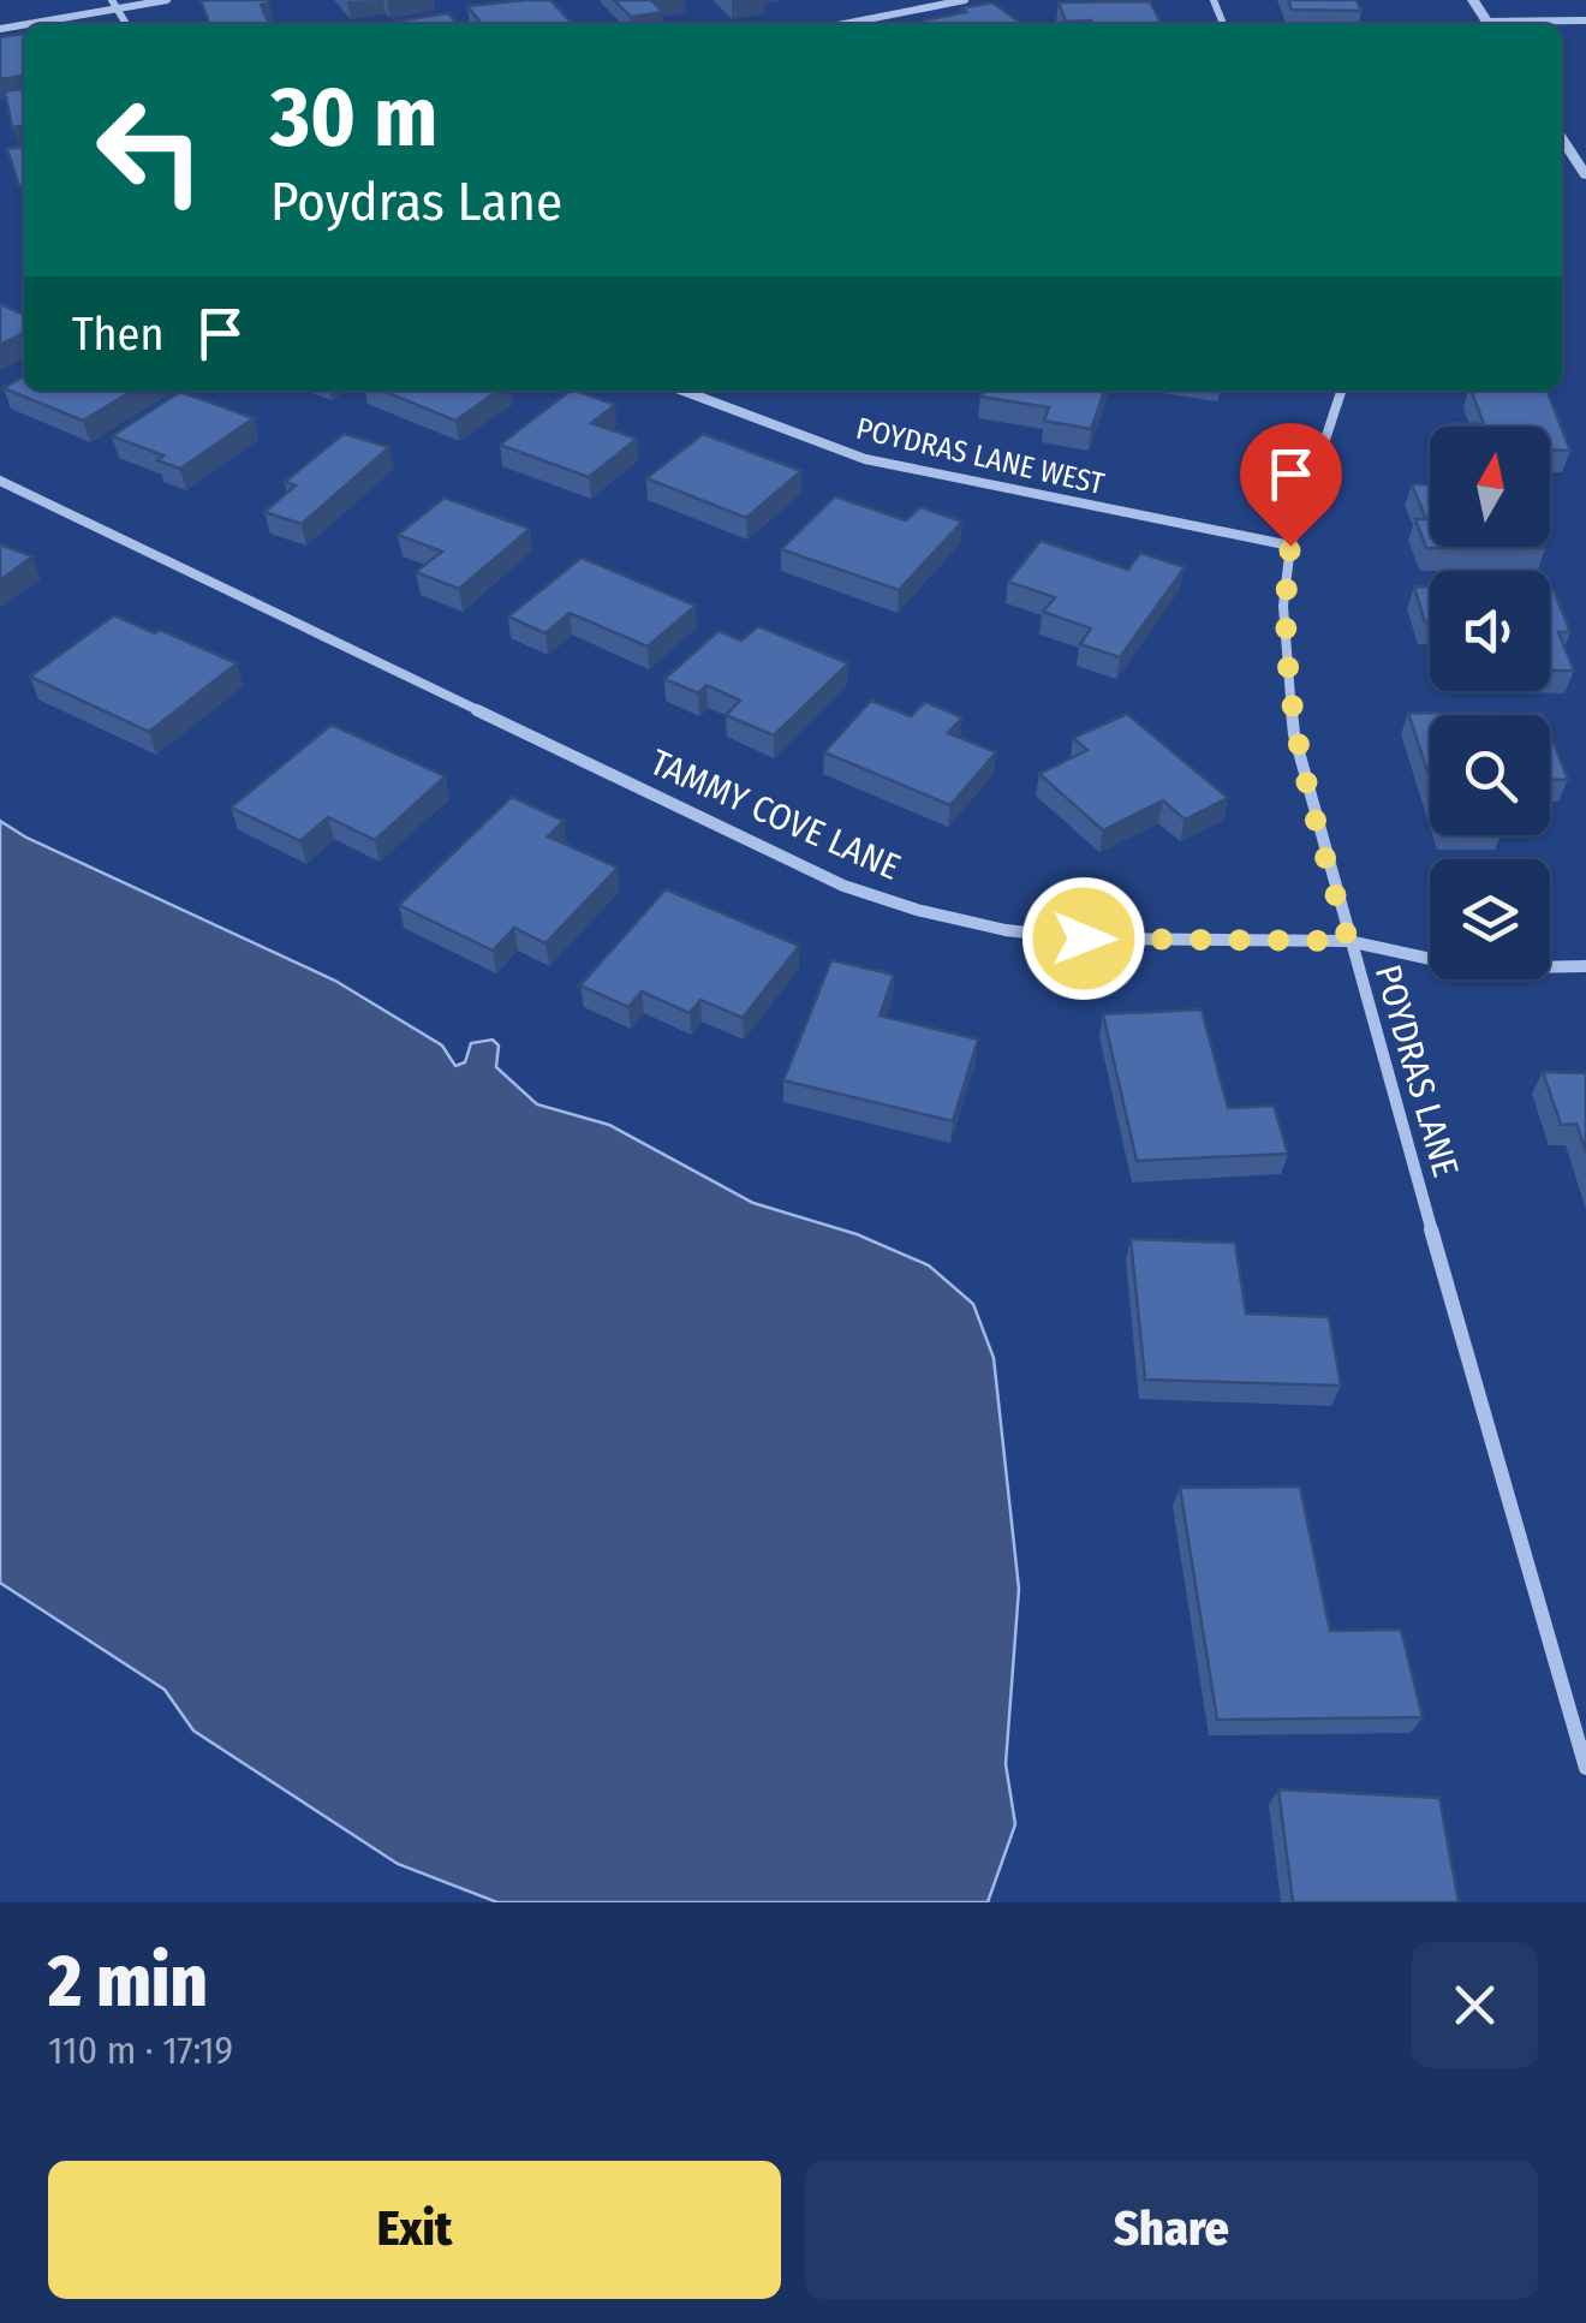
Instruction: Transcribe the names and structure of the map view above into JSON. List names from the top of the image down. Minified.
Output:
{"streets":{"street":["POYDRAS LANE WEST","TAMMY COVE LANE","POYDRAS LANE"]},"crossings":[["POYDRAS LANE WEST","POYDRAS LANE"],["TAMMY COVE LANE","POYDRAS LANE"]],"north":"top","page":{"turn":["30 m","Poydras Lane"],"then":"Then","heading":["2 min","110 m · 17:19"],"buttons":["Exit","Share"]}}
